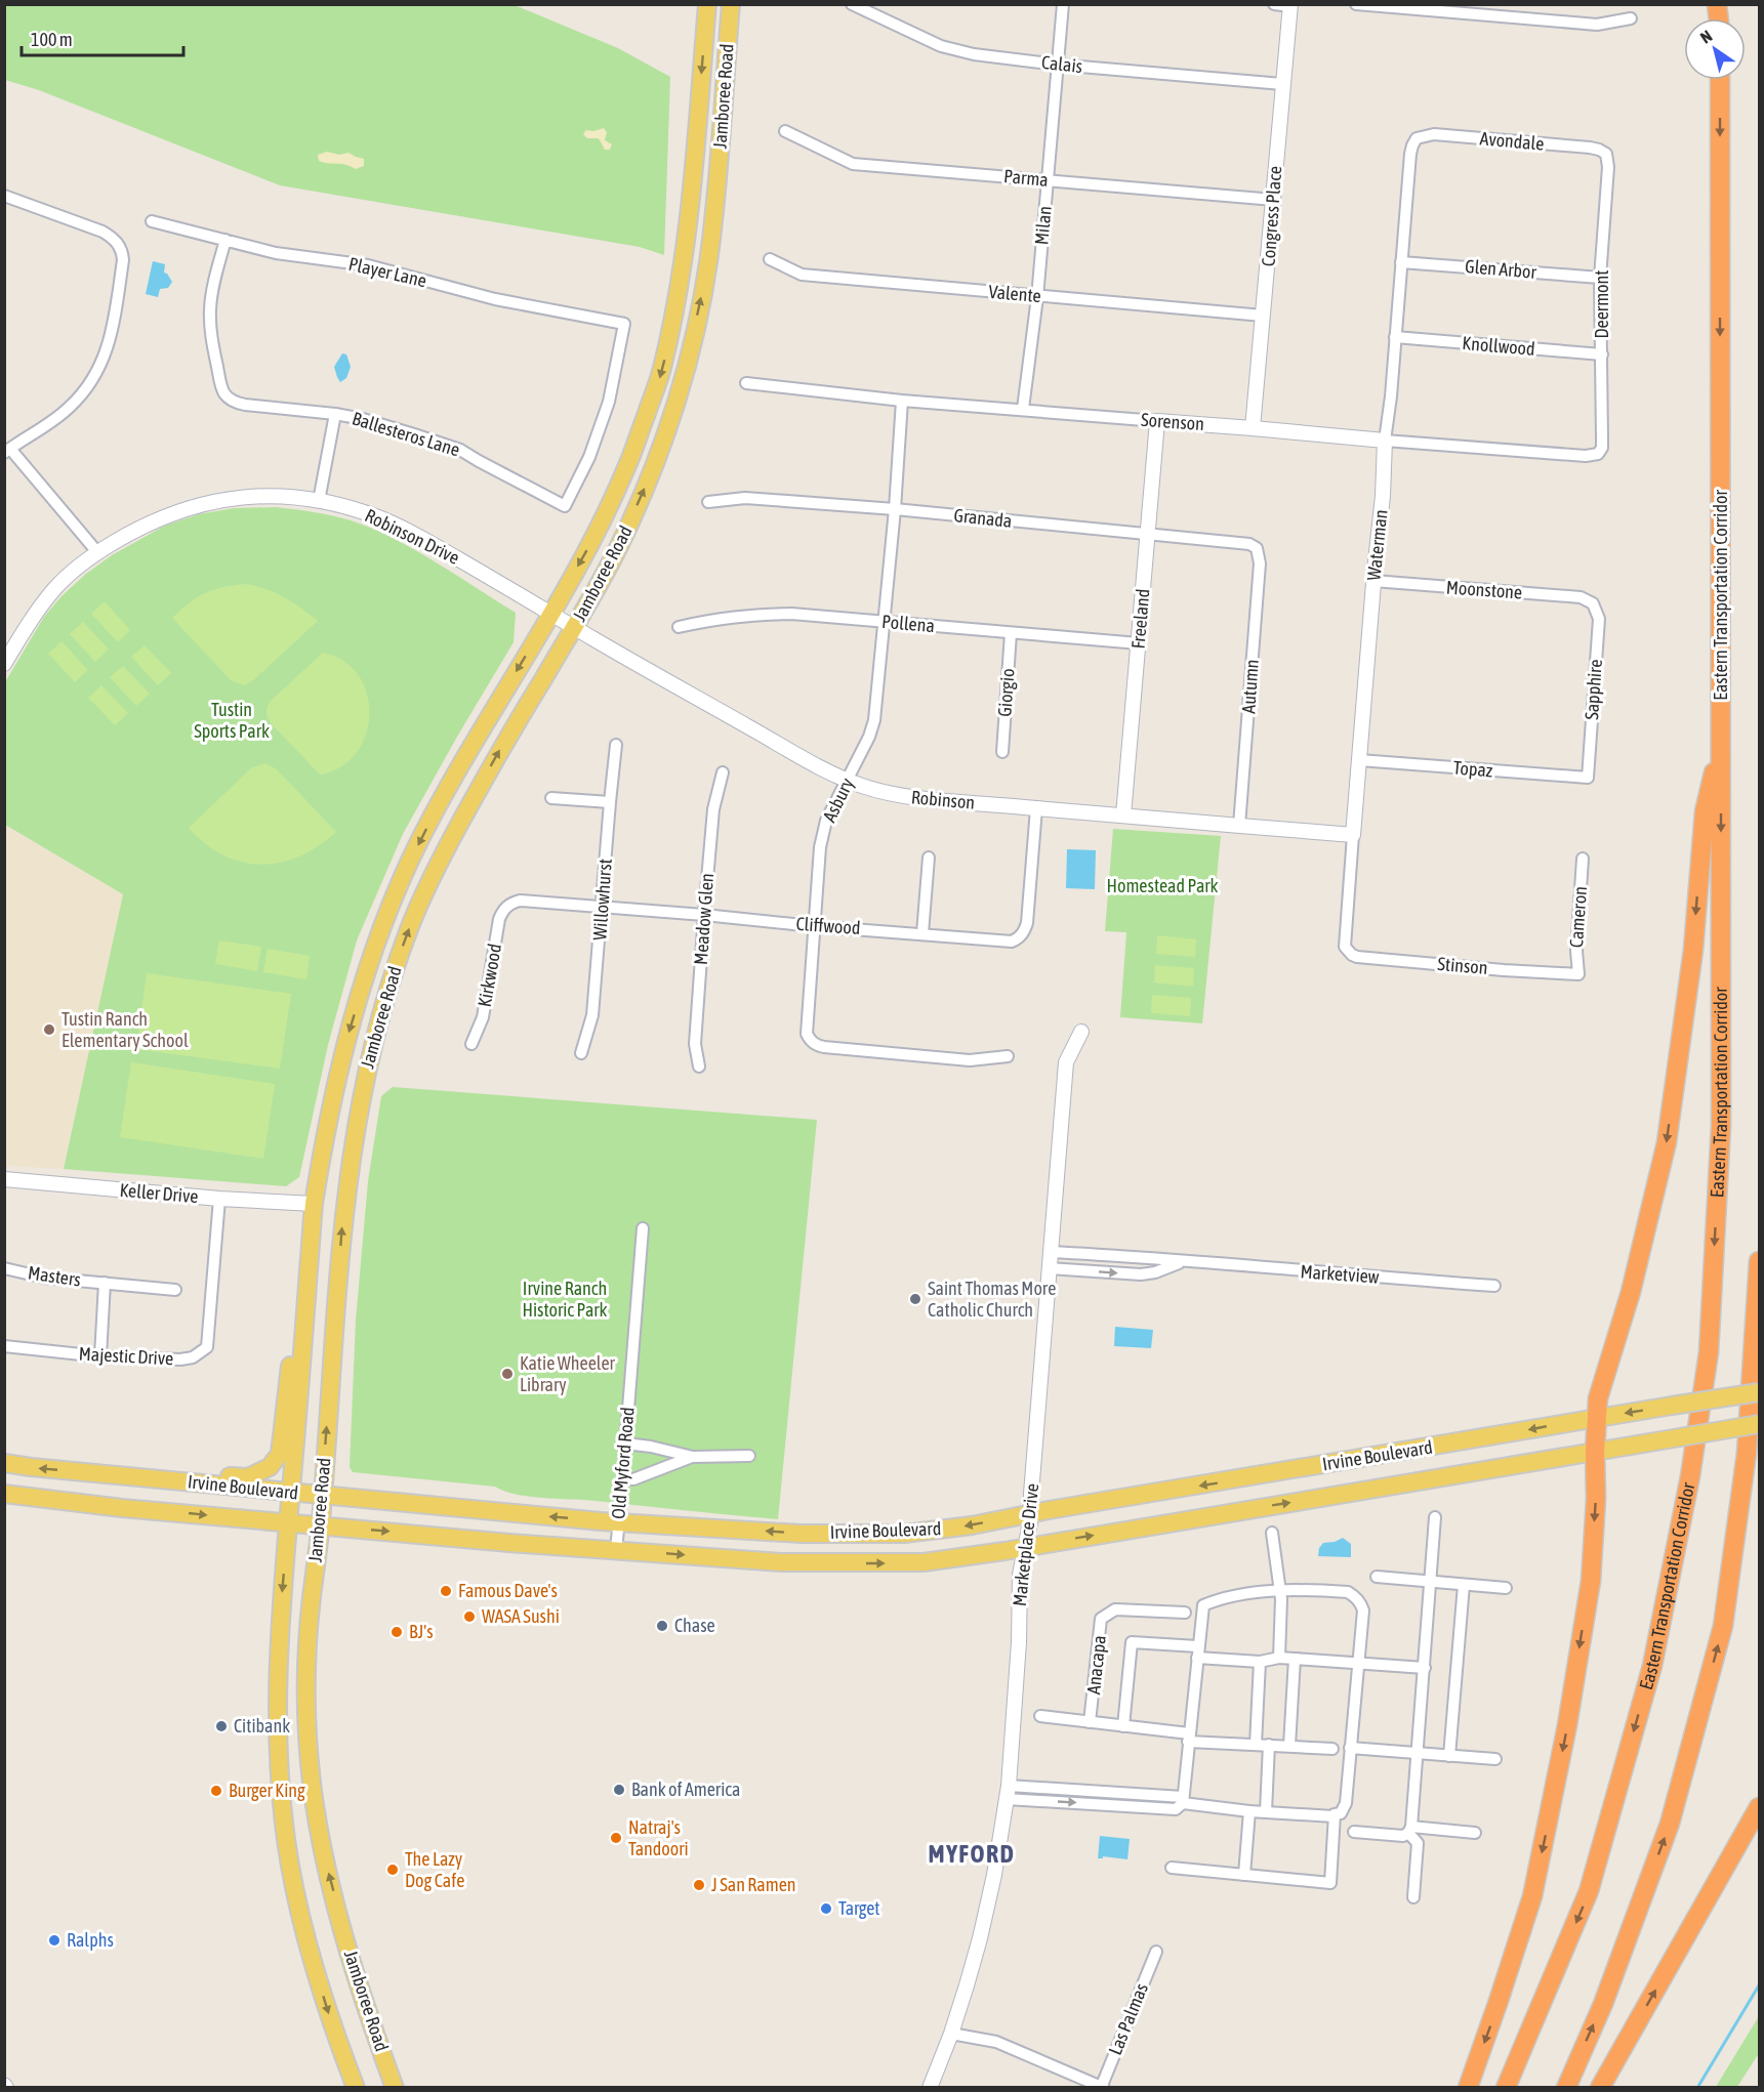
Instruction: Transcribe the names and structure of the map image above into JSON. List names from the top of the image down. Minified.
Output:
{"streets":{"highway":["Eastern Transportation Corridor"],"main road":["Jamboree Road","Irvine Boulevard"],"street":["Calais","Avondale","Parma","Congress Place","Milan","Glen Arbor","Player Lane","Valente","Deermont","Knollwood","Sorenson","Ballesteros Lane","Granada","Robinson Drive","Waterman","Moonstone","Freeland","Pollena","Autumn","Sapphire","Giorgio","Topaz","Asbury","Robinson","Willowhurst","Cameron","Meadow Glen","Cliffwood","Stinson","Kirkwood","Keller Drive","Marketview","Masters","Majestic Drive","Old Myford Road","Marketplace Drive","Anacapa","Las Palmas"]},"crossings":[["Calais","Congress Place"],["Calais","Milan"],["Jamboree Road","Robinson Drive"],["Jamboree Road","Robinson"],["Jamboree Road","Keller Drive"],["Jamboree Road","Irvine Boulevard"],["Avondale","Deermont"],["Avondale","Waterman"],["Parma","Congress Place"],["Parma","Milan"],["Congress Place","Valente"],["Congress Place","Sorenson"],["Milan","Valente"],["Milan","Sorenson"],["Glen Arbor","Deermont"],["Glen Arbor","Waterman"],["Player Lane","Ballesteros Lane"],["Deermont","Knollwood"],["Deermont","Sorenson"],["Knollwood","Waterman"],["Sorenson","Waterman"],["Sorenson","Freeland"],["Sorenson","Asbury"],["Granada","Freeland"],["Granada","Autumn"],["Granada","Asbury"],["Robinson Drive","Robinson"],["Waterman","Moonstone"],["Waterman","Topaz"],["Waterman","Robinson"],["Waterman","Stinson"],["Moonstone","Sapphire"],["Freeland","Pollena"],["Freeland","Robinson"],["Pollena","Giorgio"],["Pollena","Asbury"],["Autumn","Robinson"],["Sapphire","Topaz"],["Asbury","Robinson"],["Asbury","Cliffwood"],["Robinson","Cliffwood"],["Willowhurst","Cliffwood"],["Cameron","Stinson"],["Meadow Glen","Cliffwood"],["Cliffwood","Kirkwood"],["Keller Drive","Majestic Drive"],["Marketview","Marketplace Drive"],["Masters","Majestic Drive"],["Irvine Boulevard","Old Myford Road"],["Irvine Boulevard","Marketplace Drive"],["Marketplace Drive","Las Palmas"]],"districts":["MYFORD"],"parks":["Tustin Sports Park","Homestead Park","Irvine Ranch Historic Park"],"places":["Tustin Ranch Elementary School","Saint Thomas More Catholic Church","Katie Wheeler Library","Famous Dave's","WASA Sushi","Chase","BJ's","Citibank","Bank of America","Burger King","Natraj's Tandoori","The Lazy Dog Cafe","J San Ramen","Target","Ralphs"],"scale_bar":"100 m","north":"top left"}
